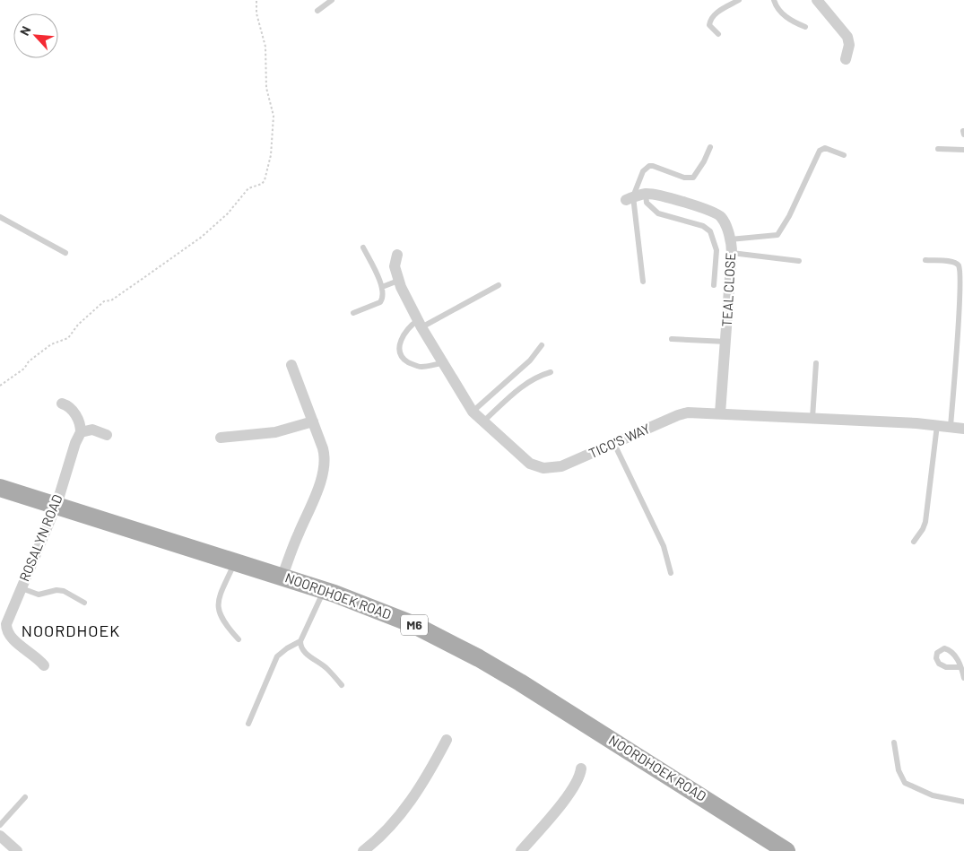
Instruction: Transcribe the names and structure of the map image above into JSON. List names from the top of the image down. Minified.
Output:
{"streets":{"main road":["NOORDHOEK ROAD","M6"],"street":["TEAL CLOSE","TICO'S WAY","ROSALYN ROAD"]},"crossings":[["TEAL CLOSE","TICO'S WAY"],["ROSALYN ROAD","NOORDHOEK ROAD"]],"districts":["NOORDHOEK"],"north":"top left"}
